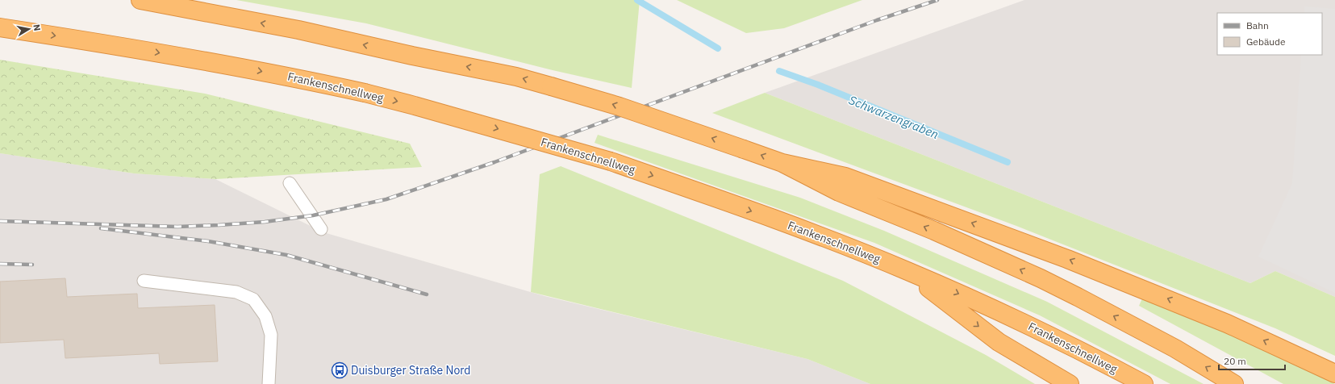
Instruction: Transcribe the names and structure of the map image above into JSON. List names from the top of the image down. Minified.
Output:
{"streets":{"highway":["Frankenschnellweg"]},"water":["Schwarzengraben"],"places":{"bus stop":["Duisburger Straße Nord"]},"legend":["Bahn","Gebäude"],"scale_bar":"20 m","north":"right"}
